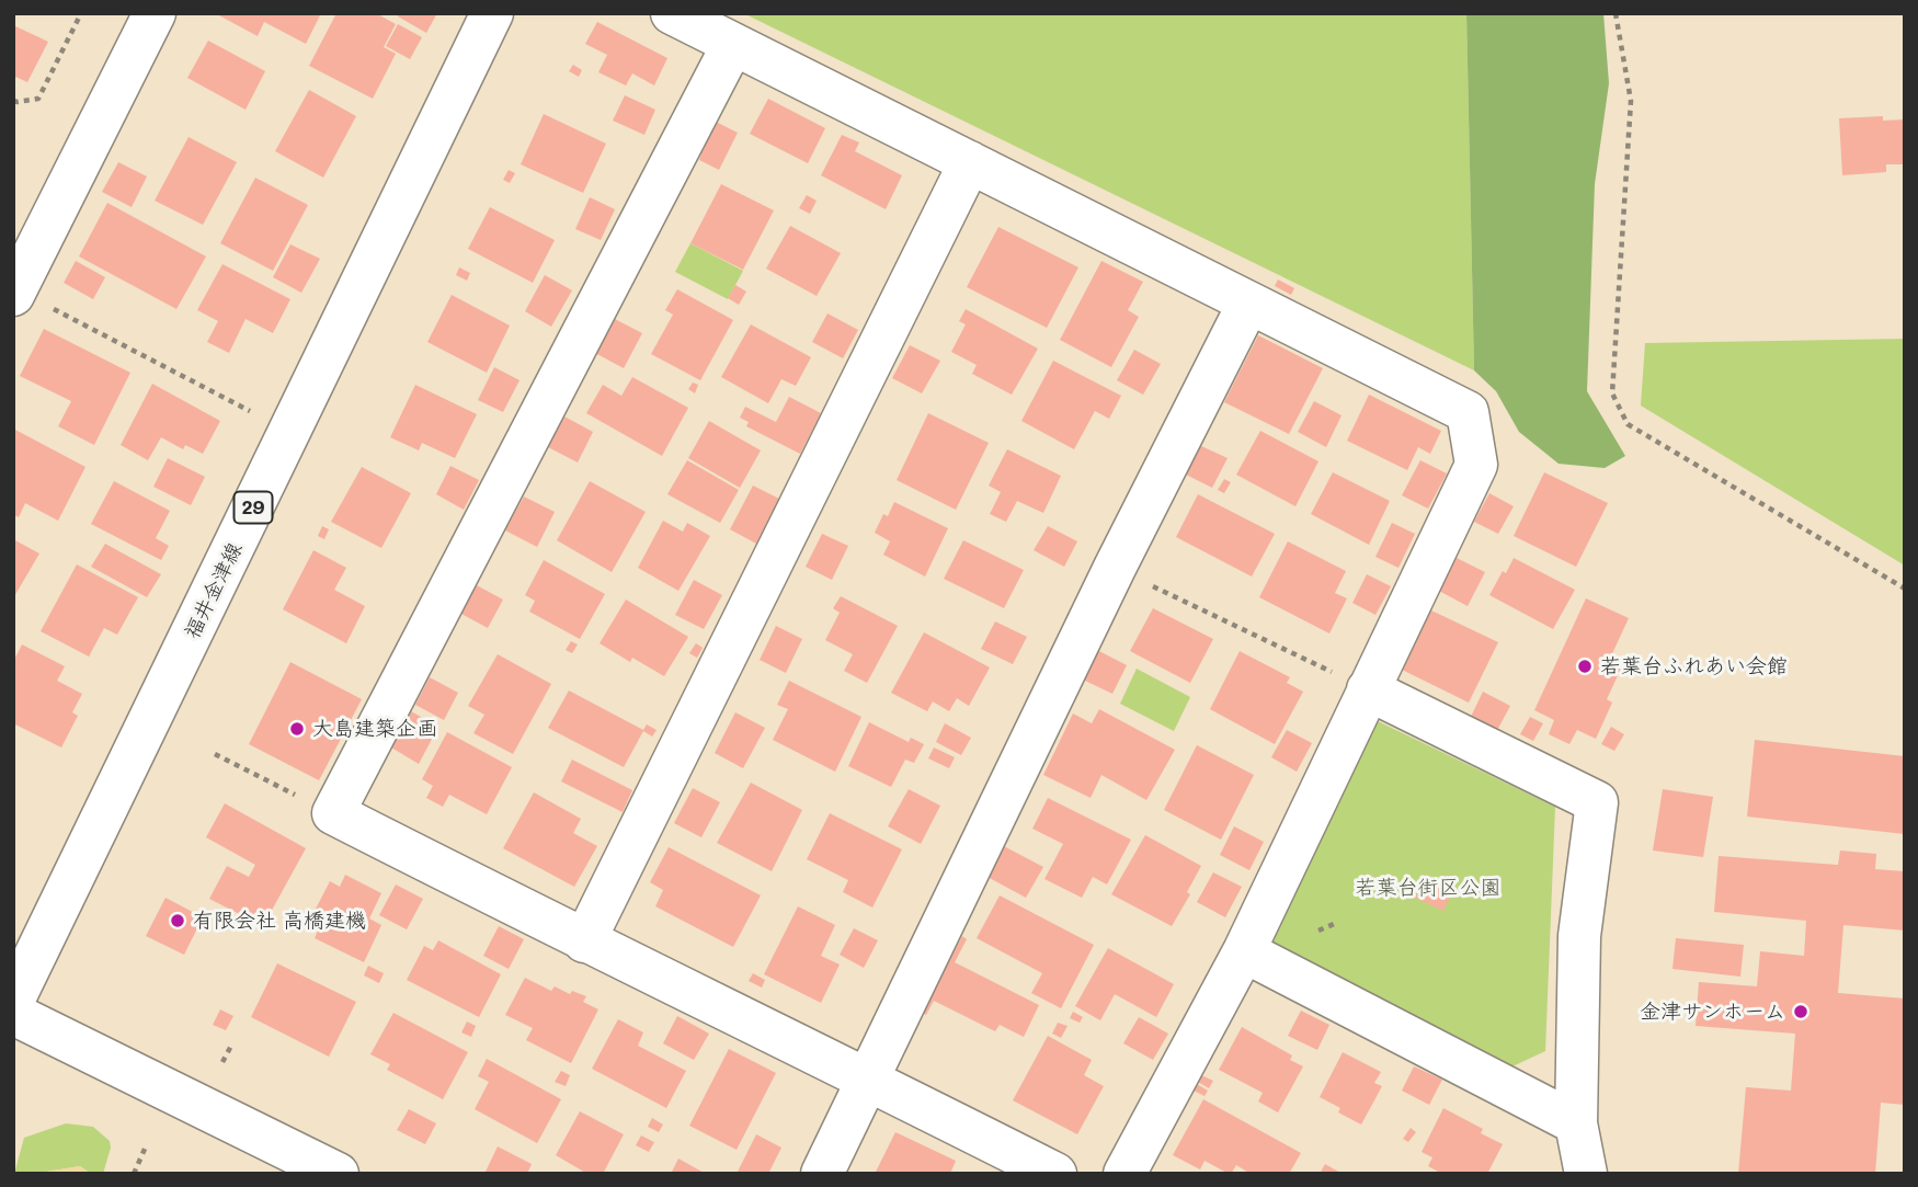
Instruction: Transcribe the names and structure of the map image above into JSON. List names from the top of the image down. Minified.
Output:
{"streets":{"street":["29","福井金津線"]},"parks":["若葉台街区公園"],"places":["若葉台ふれあい会館","大島建築企画","有限会社 高橋建機","金津サンホーム"]}
